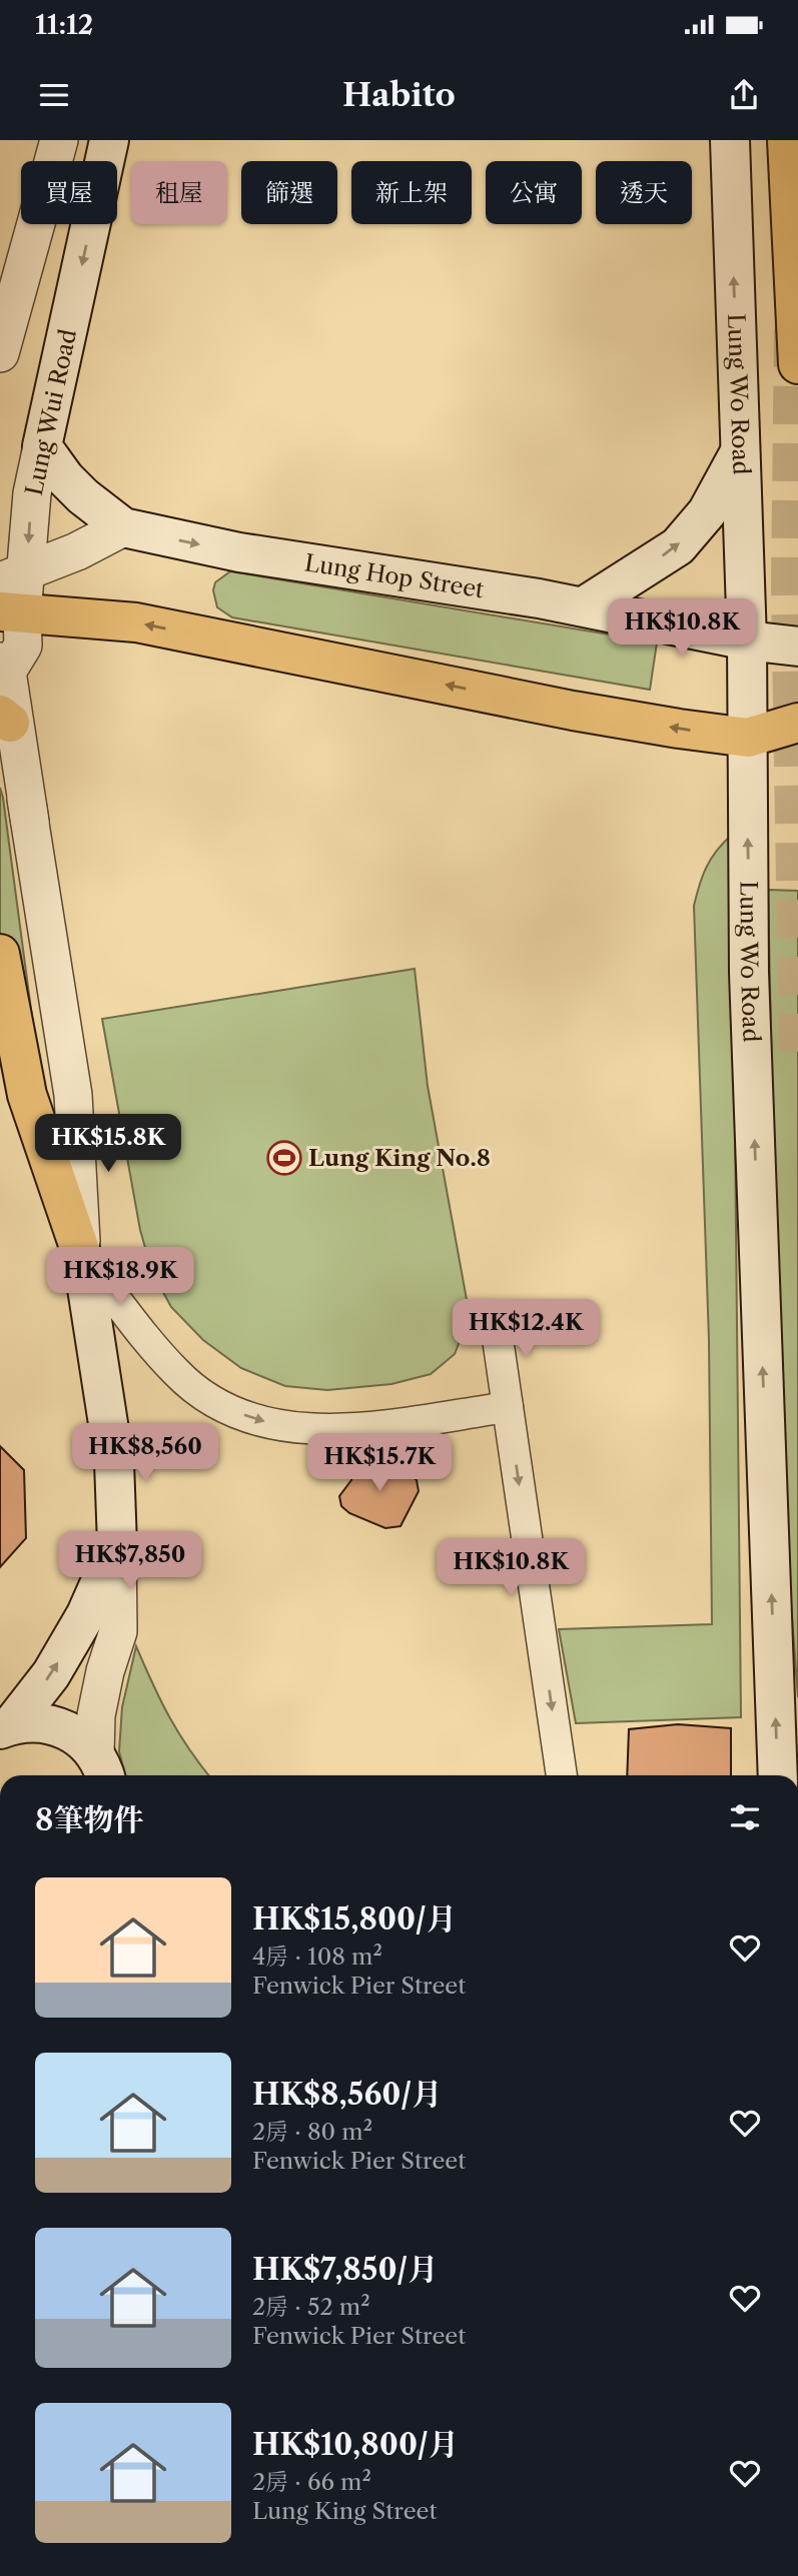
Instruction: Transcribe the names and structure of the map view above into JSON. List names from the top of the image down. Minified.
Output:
{"streets":{"main road":["Lung Wo Road","Lung Wui Road","Lung Hop Street"]},"crossings":[["Lung Wo Road","Lung Hop Street"]],"one_way":["Lung Wo Road","Lung Wui Road"],"places":{"sports":["Lung King No.8"]},"page":{"status":"11:12","header":"Habito","chip":["買屋","租屋","篩選","新上架","公寓","透天"],"price":["HK$10.8K","HK$15.8K","HK$18.9K","HK$12.4K","HK$8,560","HK$15.7K","HK$7,850","HK$10.8K"],"heading":"8筆物件","list":[{"name":"HK$15,800/月","note":"4房 · 108 m² · Fenwick Pier Street"},{"name":"HK$8,560/月","note":"2房 · 80 m² · Fenwick Pier Street"},{"name":"HK$7,850/月","note":"2房 · 52 m² · Fenwick Pier Street"},{"name":"HK$10,800/月","note":"2房 · 66 m² · Lung King Street"}]}}
